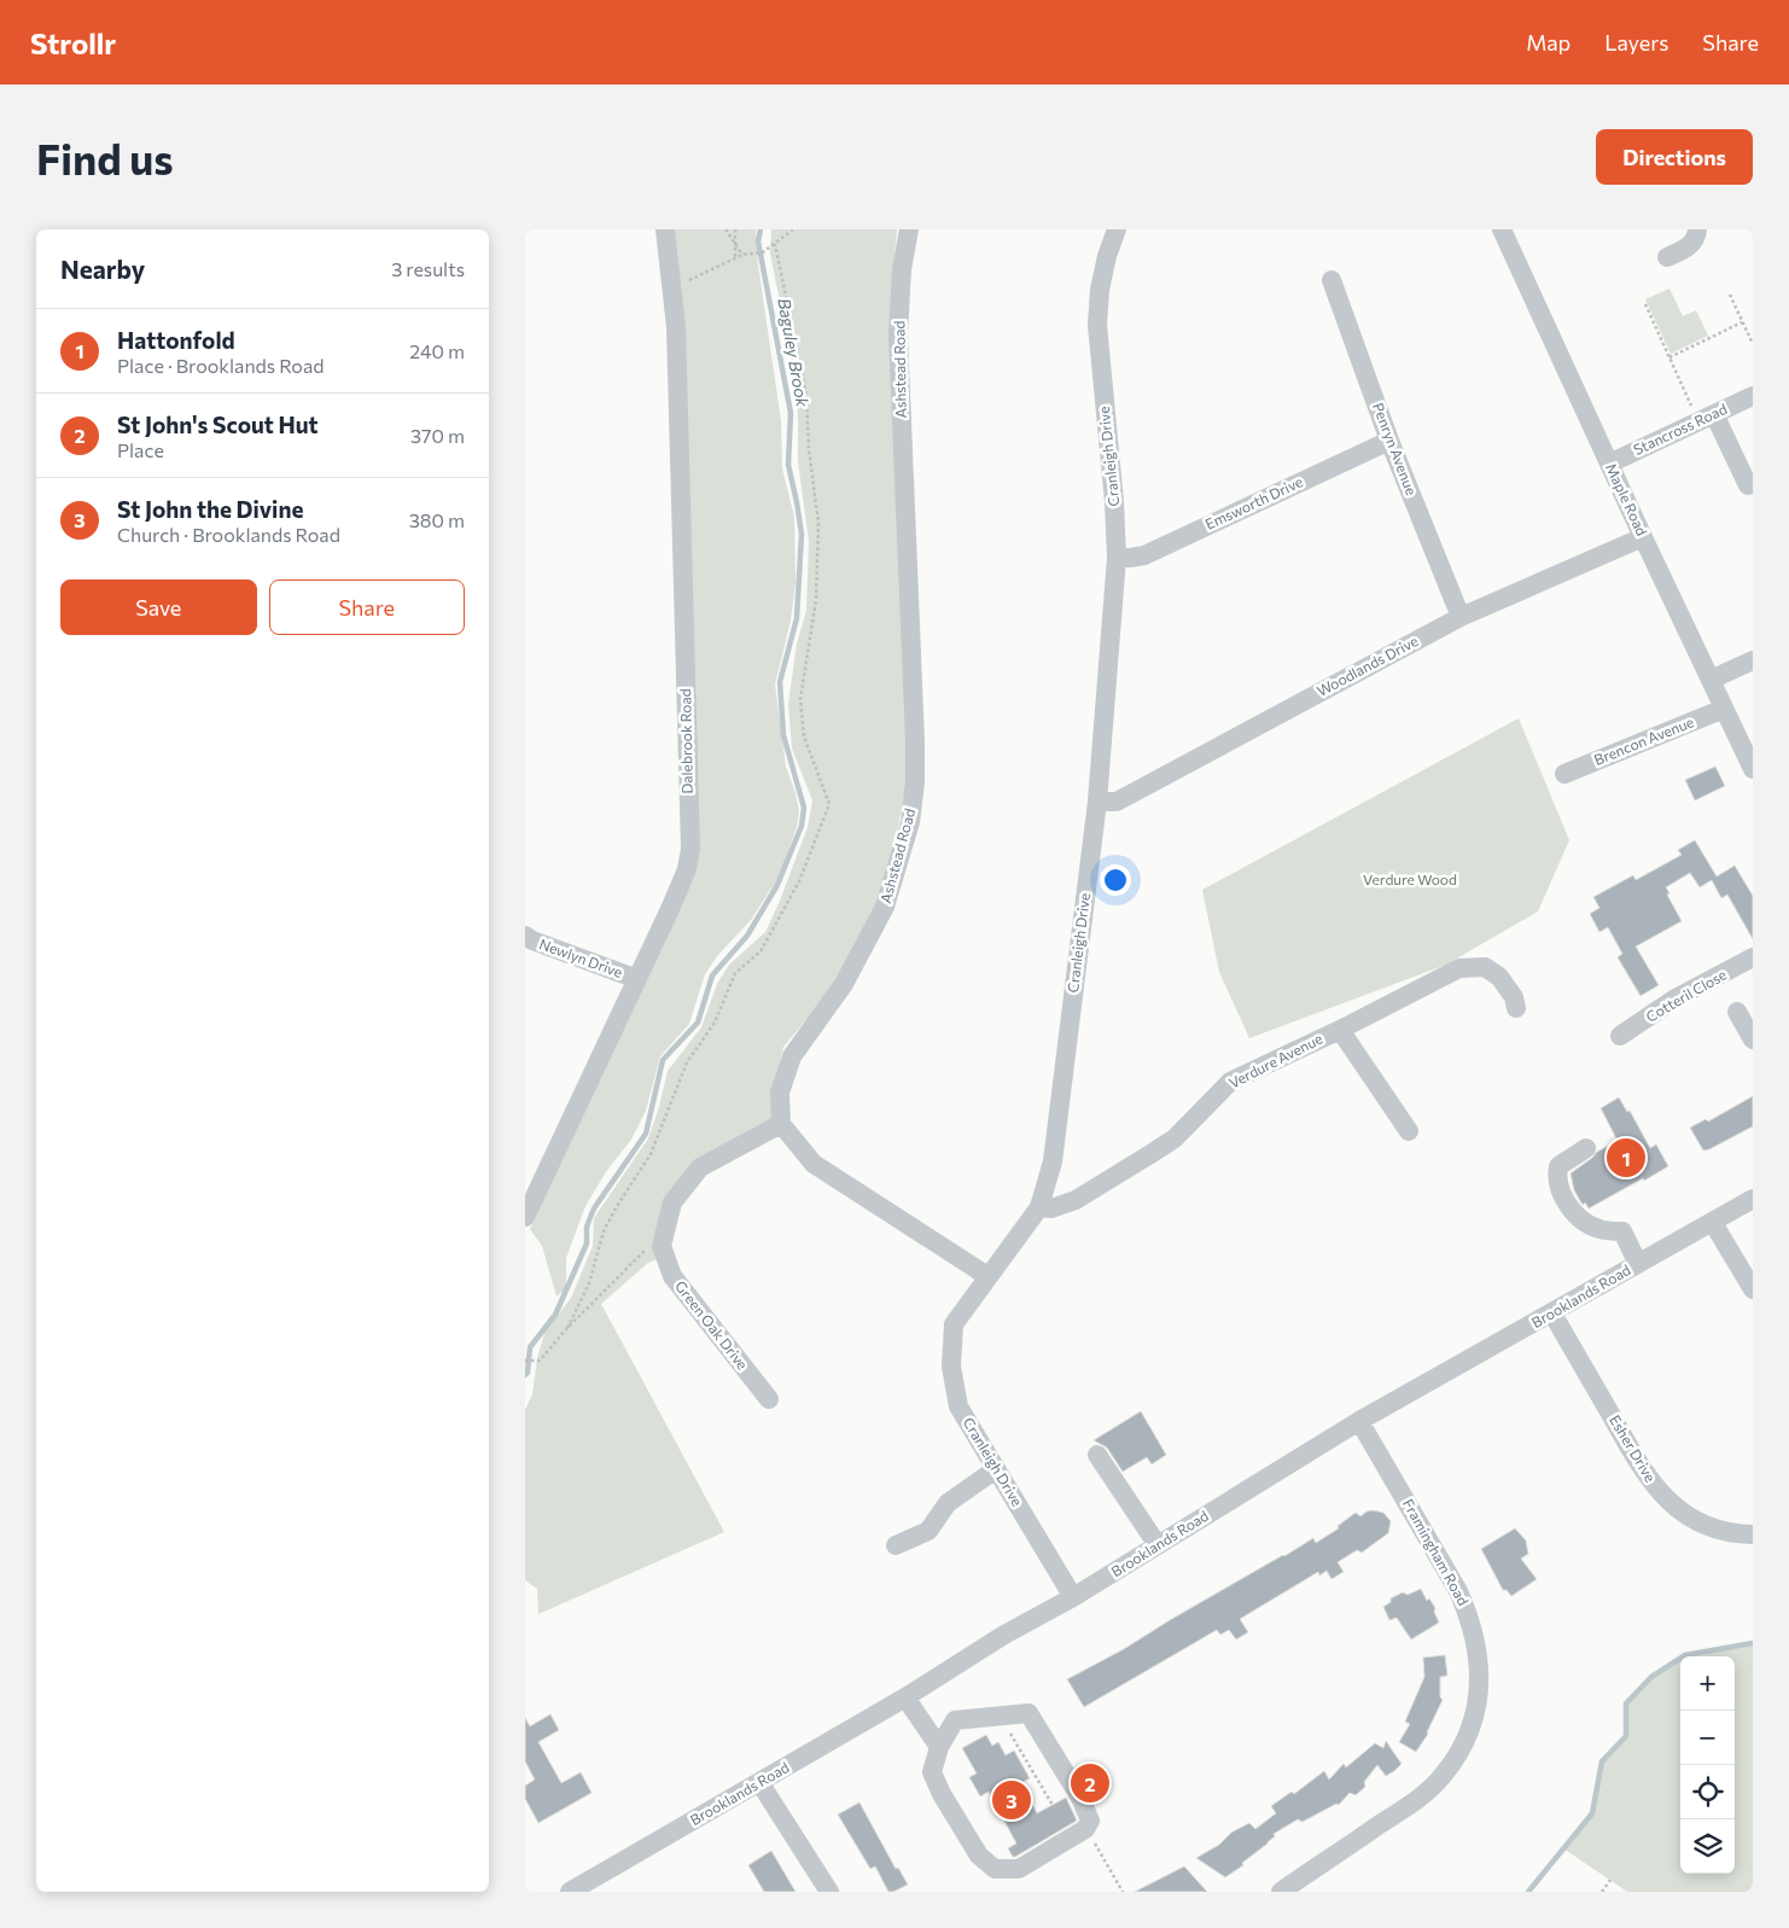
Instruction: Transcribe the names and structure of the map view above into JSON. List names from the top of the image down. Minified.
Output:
{"streets":{"street":["Ashstead Road","Stancross Road","Penryn Avenue","Cranleigh Drive","Maple Road","Emsworth Drive","Woodlands Drive","Dalebrook Road","Brencon Avenue","Newlyn Drive","Cotteril Close","Verdure Avenue","Brooklands Road","Green Oak Drive","Esher Drive","Framingham Road"]},"crossings":[["Stancross Road","Maple Road"],["Penryn Avenue","Emsworth Drive"],["Penryn Avenue","Woodlands Drive"],["Cranleigh Drive","Emsworth Drive"],["Cranleigh Drive","Woodlands Drive"],["Cranleigh Drive","Verdure Avenue"],["Cranleigh Drive","Brooklands Road"],["Maple Road","Woodlands Drive"],["Maple Road","Brencon Avenue"],["Dalebrook Road","Newlyn Drive"],["Brooklands Road","Esher Drive"],["Brooklands Road","Framingham Road"]],"water":["Baguley Brook"],"parks":["Verdure Wood"],"page":{"header":"Strollr","nav":["Map","Layers","Share"],"buttons":["Directions",["Save","Share"]],"title":"Find us","heading":["Nearby","3 results"],"list":[{"mark":"1","name":"Hattonfold","note":"Place · Brooklands Road","value":"240 m"},{"mark":"2","name":"St John's Scout Hut","note":"Place","value":"370 m"},{"mark":"3","name":"St John the Divine","note":"Church · Brooklands Road","value":"380 m"}],"pins":["1","2","3"],"map_buttons":["+","−"]}}
